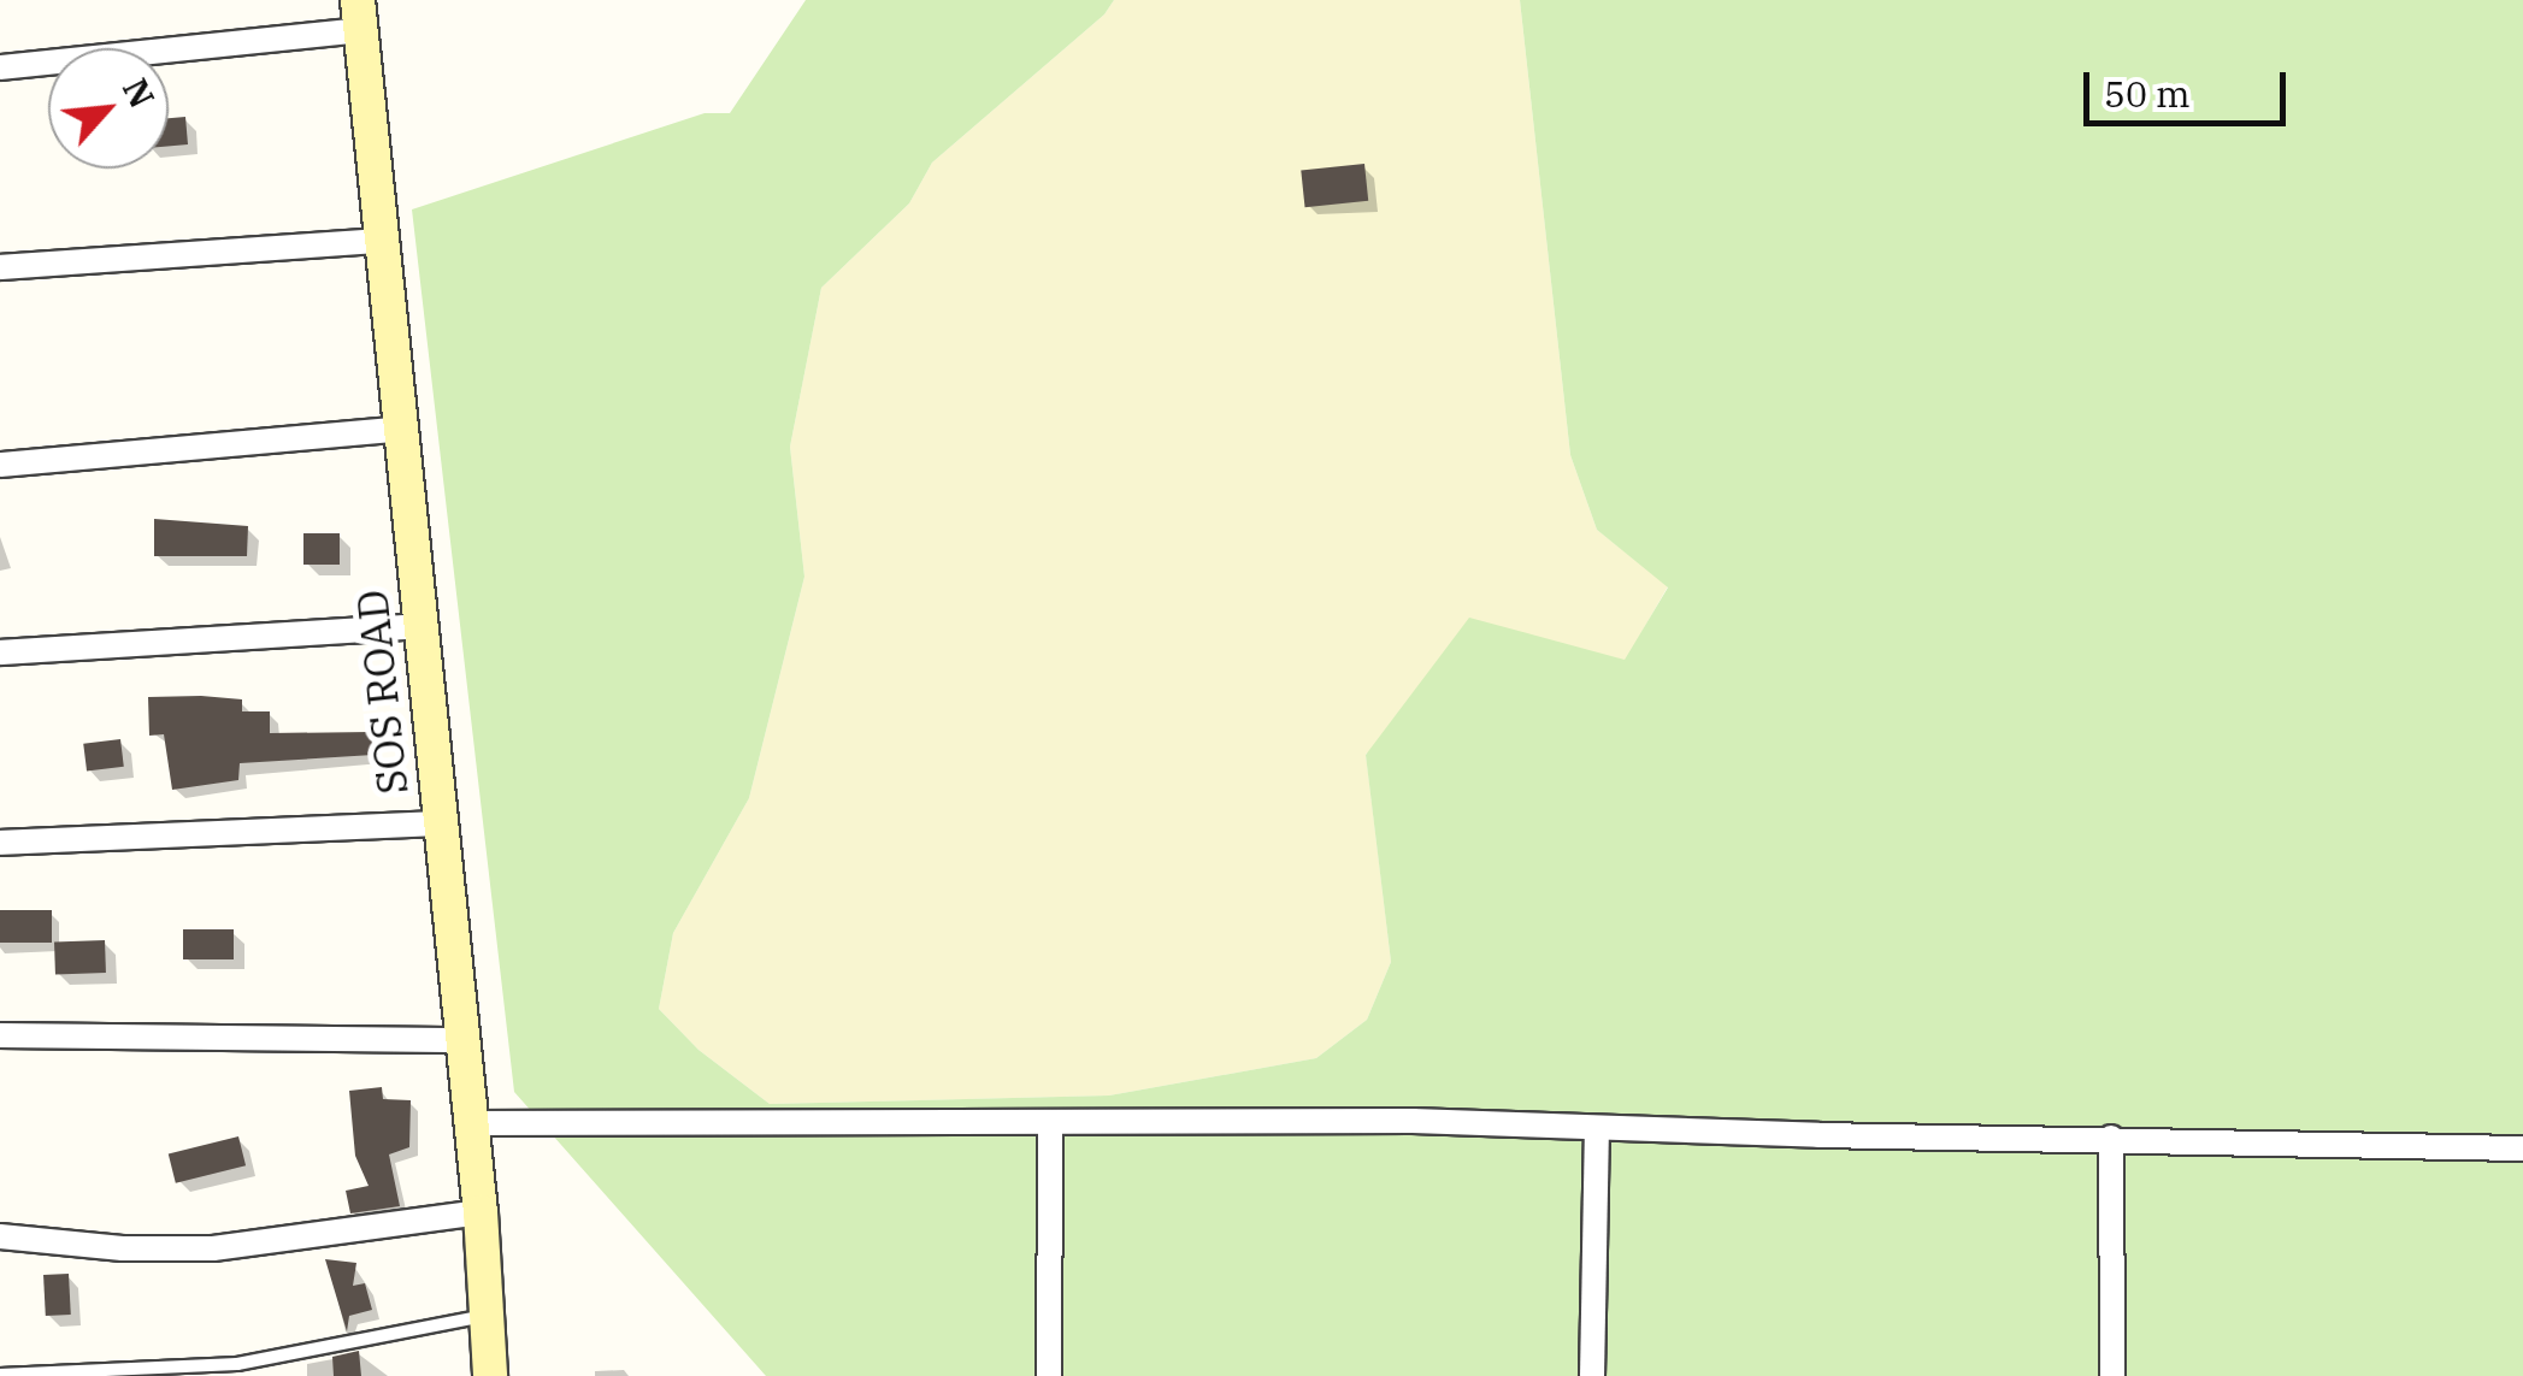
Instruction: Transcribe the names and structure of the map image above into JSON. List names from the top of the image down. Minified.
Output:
{"streets":{"street":["SOS ROAD"]},"scale_bar":"50 m","north":"top right"}
